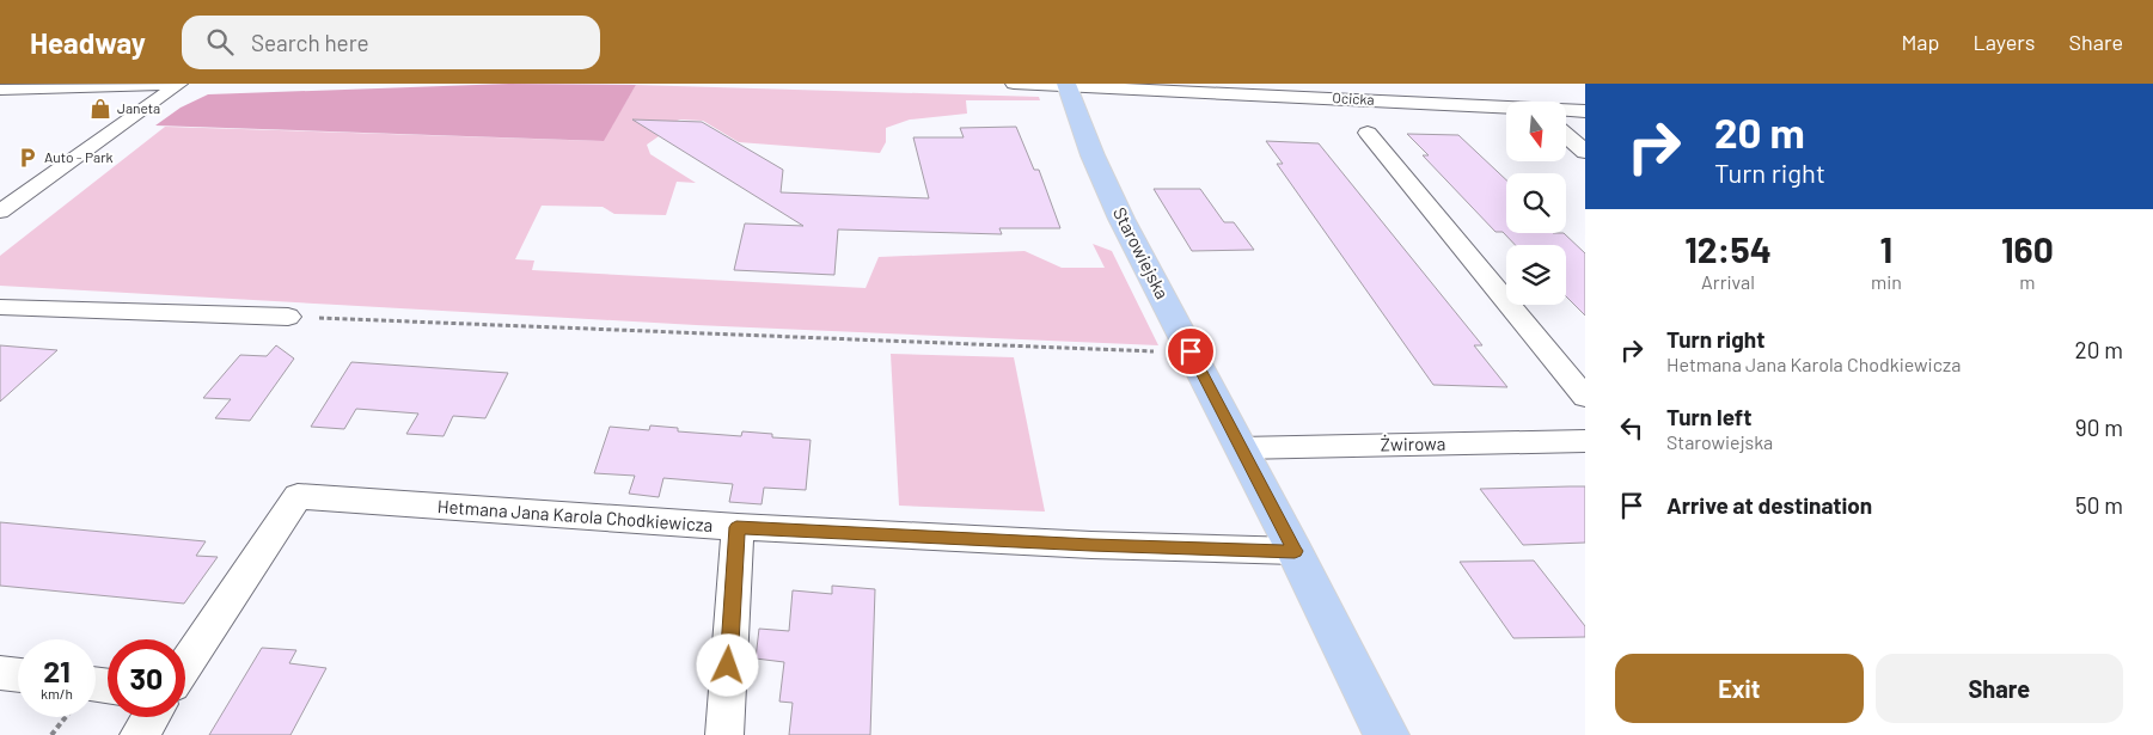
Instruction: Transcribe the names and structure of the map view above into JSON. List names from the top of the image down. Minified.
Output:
{"streets":{"main road":["Starowiejska"],"street":["Ocicka","Żwirowa","Hetmana Jana Karola Chodkiewicza"]},"crossings":[["Ocicka","Starowiejska"],["Starowiejska","Żwirowa"],["Starowiejska","Hetmana Jana Karola Chodkiewicza"]],"places":{"shop":["Janeta"],"parking":["Auto - Park"]},"north":"bottom","page":{"header":"Headway","search":"Search here","nav":["Map","Layers","Share"],"turn":["20 m","Turn right"],"eta":["12:54","Arrival","1","min","160","m"],"list":[{"name":"Turn right","note":"Hetmana Jana Karola Chodkiewicza","value":"20 m"},{"name":"Turn left","note":"Starowiejska","value":"90 m"},{"name":"Arrive at destination","value":"50 m"}],"speed":"21 km/h","limit":"30","buttons":["Exit","Share"]}}
